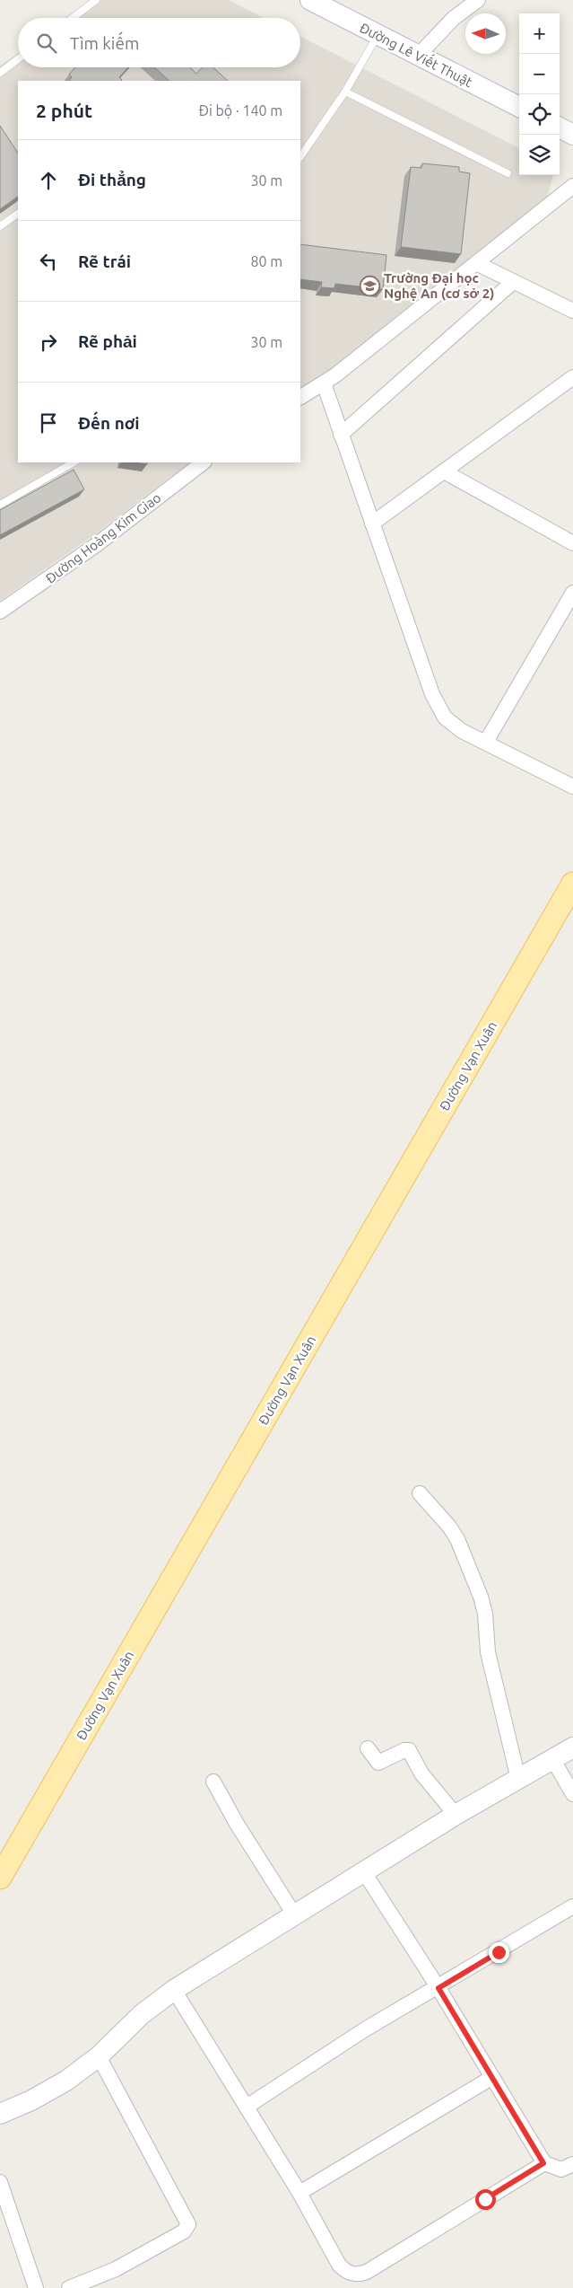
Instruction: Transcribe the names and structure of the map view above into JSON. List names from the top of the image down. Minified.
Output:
{"streets":{"main road":["Đường Vạn Xuân"],"street":["Đường Lê Viết Thuật","Đường Hoàng Kim Giao"]},"places":{"school or university":["Trường Đại học Nghệ An (cơ sở 2)"]},"north":"left","page":{"map_buttons":["+","−"],"search":"Tìm kiếm","heading":["2 phút","Đi bộ · 140 m"],"list":[["Đi thẳng","30 m"],["Rẽ trái","80 m"],["Rẽ phải","30 m"],"Đến nơi"]}}
